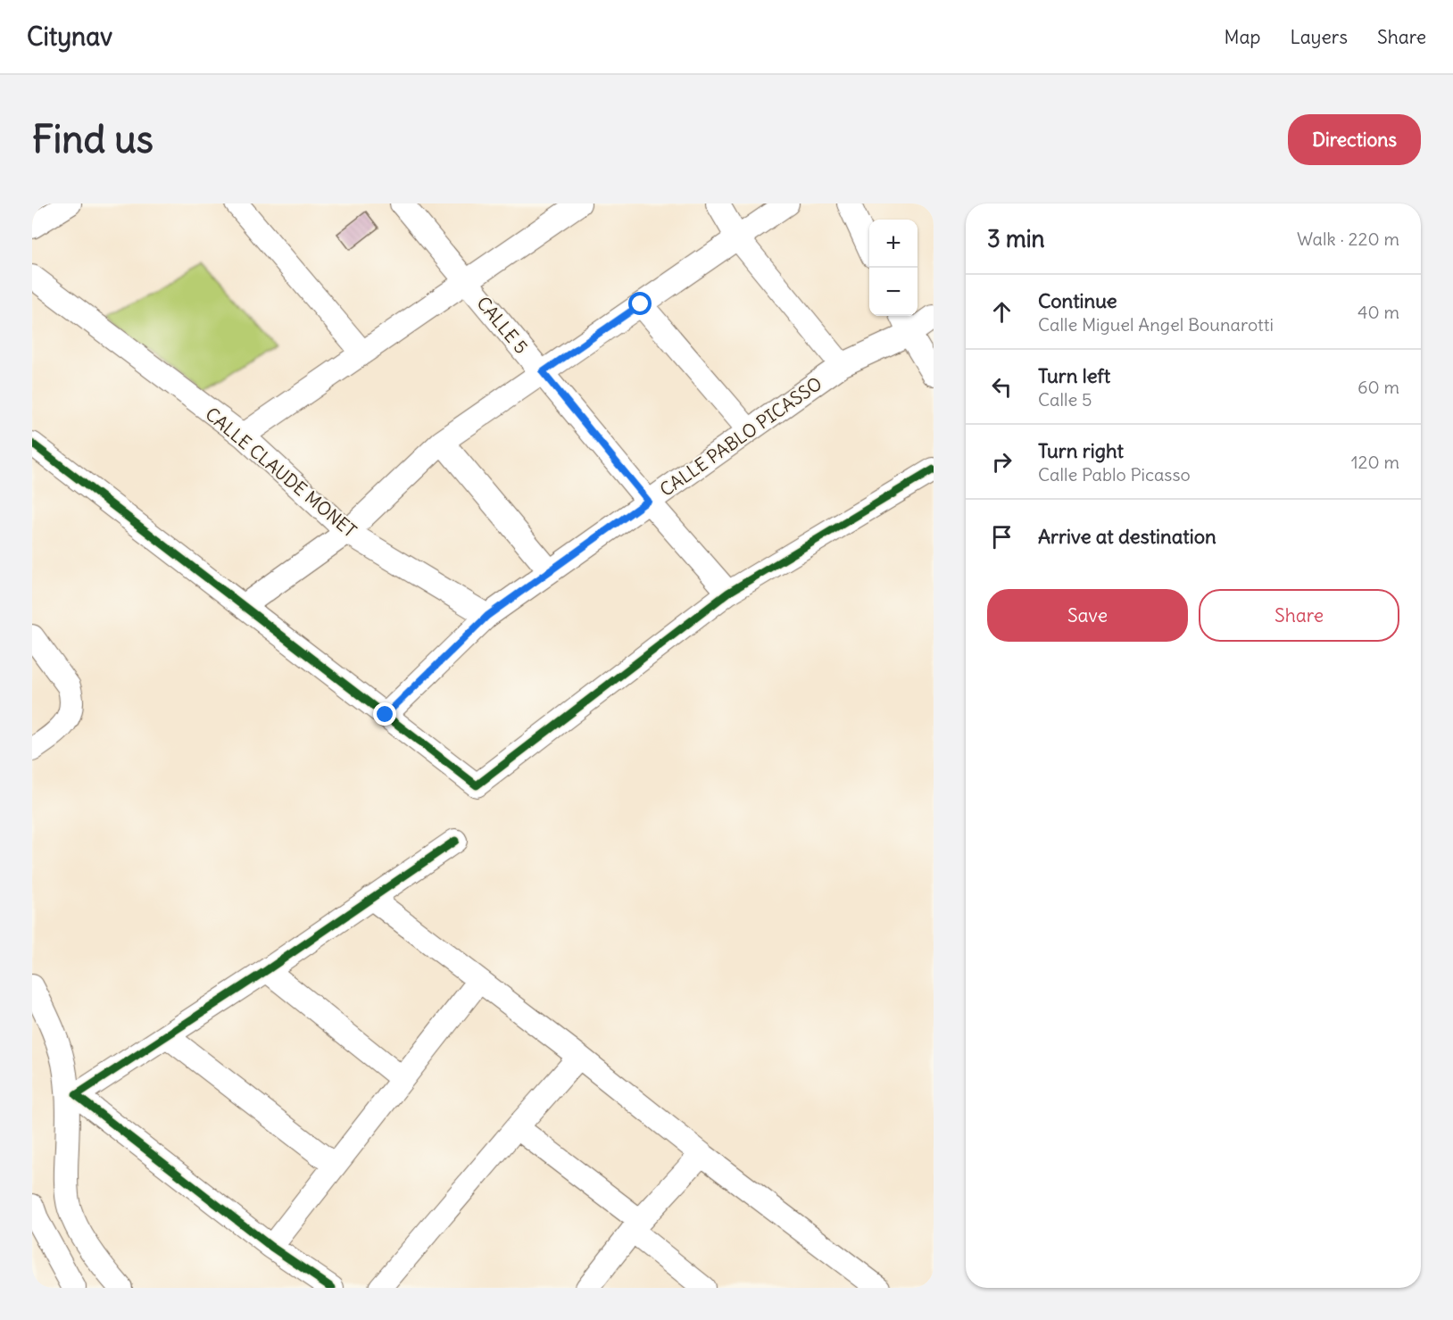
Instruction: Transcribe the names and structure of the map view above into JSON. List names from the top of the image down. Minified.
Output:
{"streets":{"street":["CALLE 5","CALLE PABLO PICASSO","CALLE CLAUDE MONET"]},"crossings":[["CALLE 5","CALLE PABLO PICASSO"],["CALLE PABLO PICASSO","CALLE CLAUDE MONET"]],"page":{"header":"Citynav","nav":["Map","Layers","Share"],"buttons":["Directions",["Save","Share"]],"title":"Find us","heading":["3 min","Walk · 220 m"],"map_buttons":["+","−"],"list":[["Continue","Calle Miguel Angel Bounarotti","40 m"],["Turn left","Calle 5","60 m"],["Turn right","Calle Pablo Picasso","120 m"],"Arrive at destination"]}}
